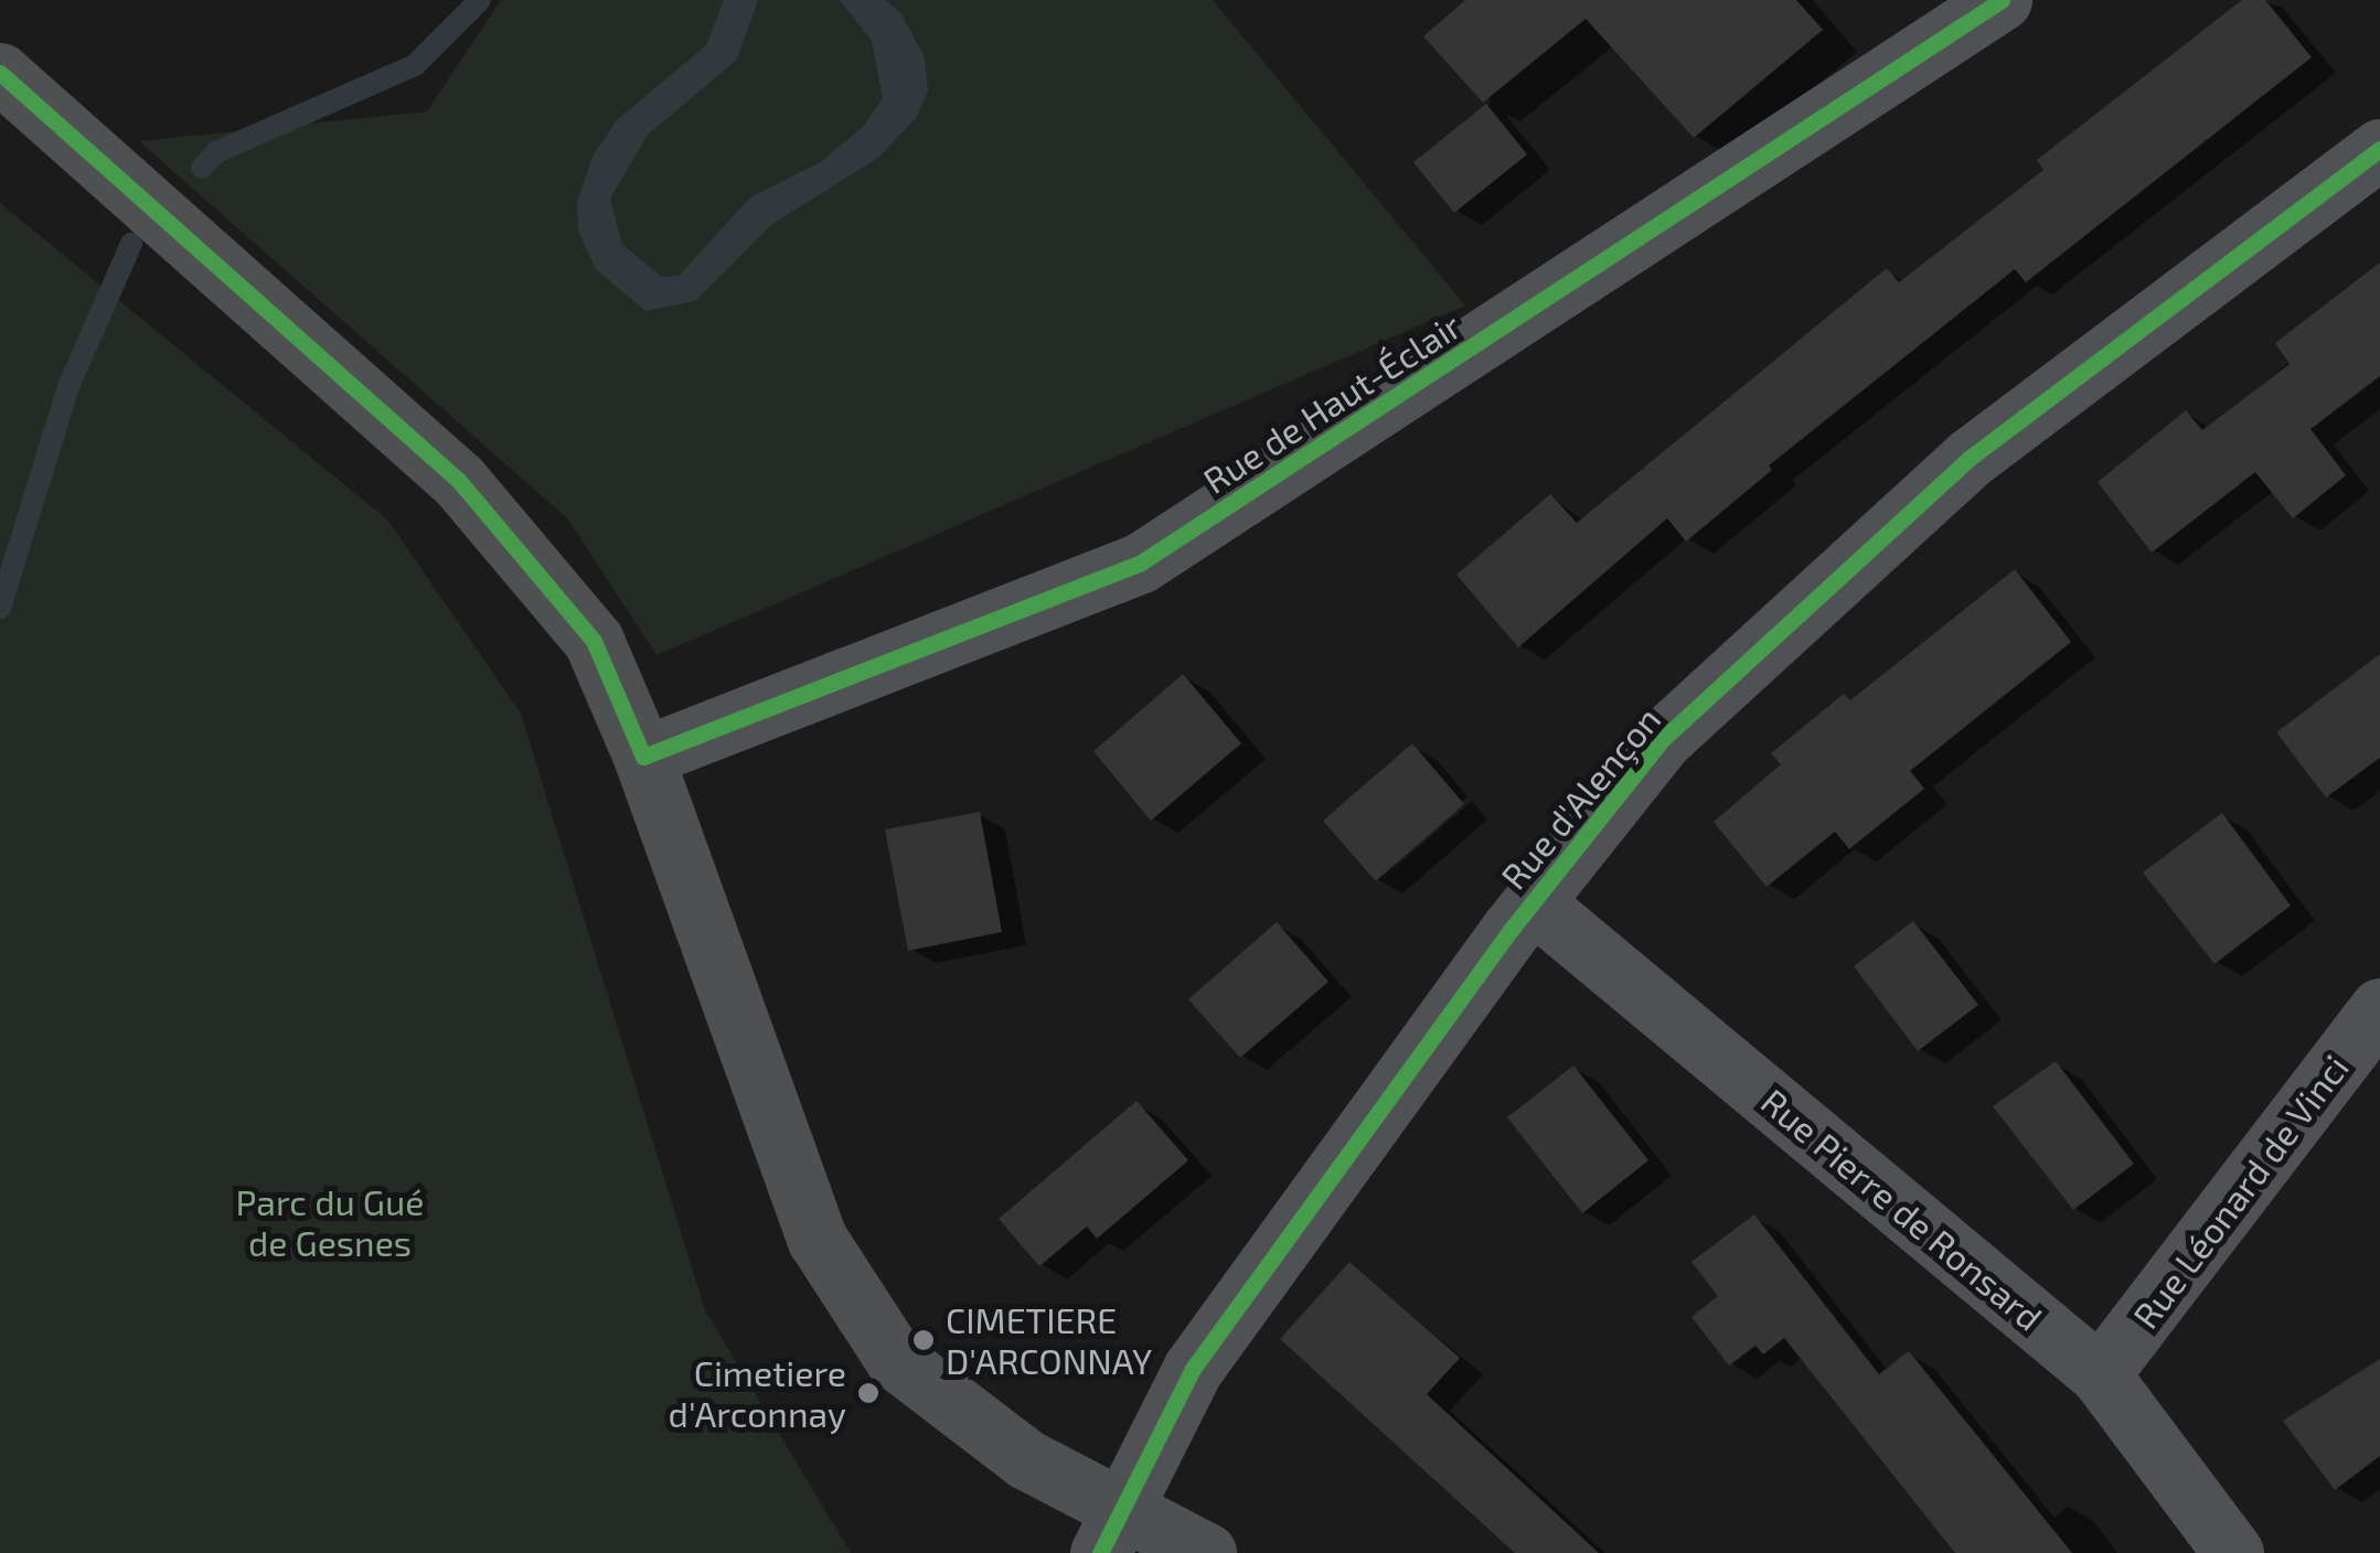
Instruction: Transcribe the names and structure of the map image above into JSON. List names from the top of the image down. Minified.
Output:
{"streets":{"street":["Rue de Haut-Éclair","Rue d'Alençon","Rue Léonard de Vinci","Rue Pierre de Ronsard"]},"crossings":[["Rue d'Alençon","Rue Pierre de Ronsard"],["Rue Léonard de Vinci","Rue Pierre de Ronsard"]],"parks":["Parc du Gué de Gesnes"],"places":["CIMETIERE D'ARCONNAY","Cimetiere d'Arconnay"]}
